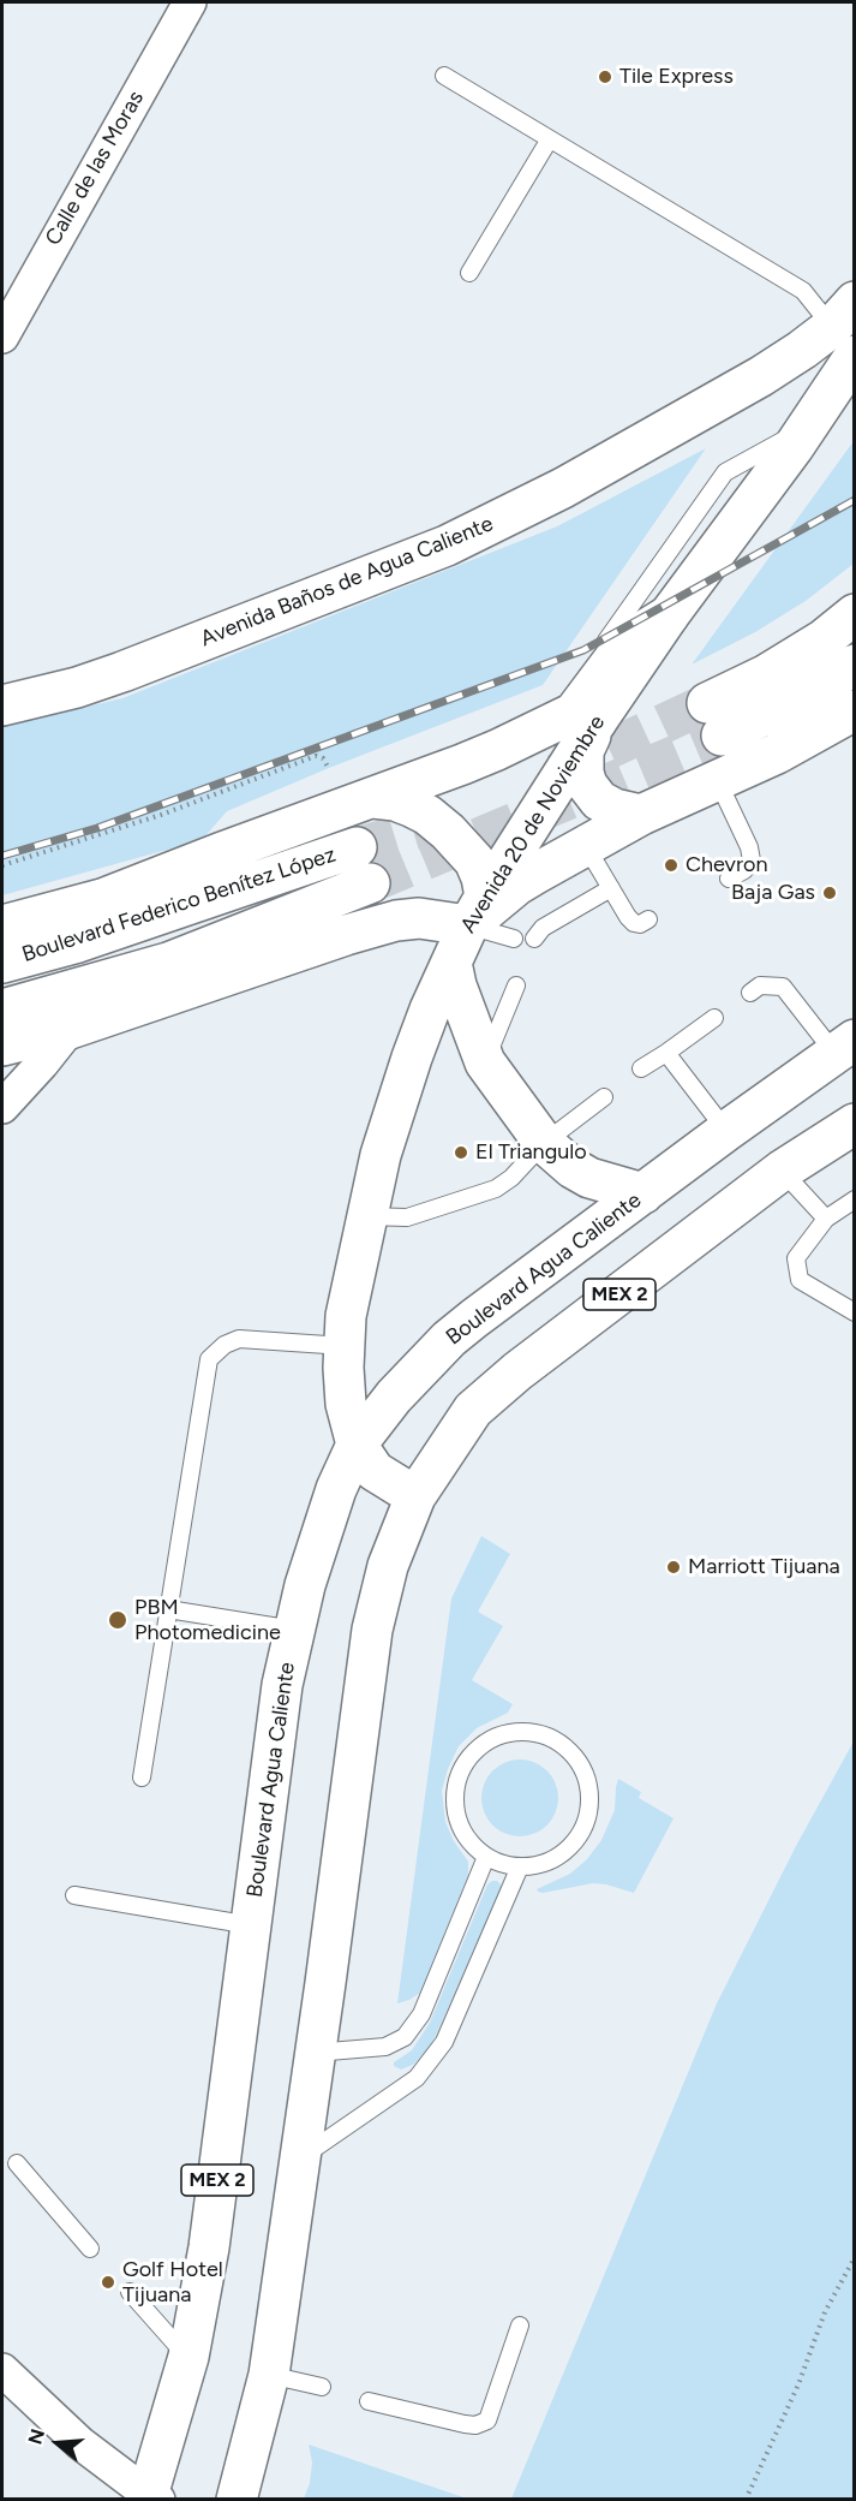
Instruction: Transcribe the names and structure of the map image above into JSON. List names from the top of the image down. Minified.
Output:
{"streets":{"main road":["Avenida Baños de Agua Caliente","Avenida 20 de Noviembre","Boulevard Federico Benítez López","Boulevard Agua Caliente","MEX 2"],"street":["Calle de las Moras"]},"crossings":[["Avenida Baños de Agua Caliente","Avenida 20 de Noviembre"],["Avenida 20 de Noviembre","Boulevard Agua Caliente"],["Avenida 20 de Noviembre","MEX 2"]],"places":["Tile Express","Chevron","Baja Gas","El Triangulo","Marriott Tijuana","PBM Photomedicine","Golf Hotel Tijuana"],"north":"left"}
